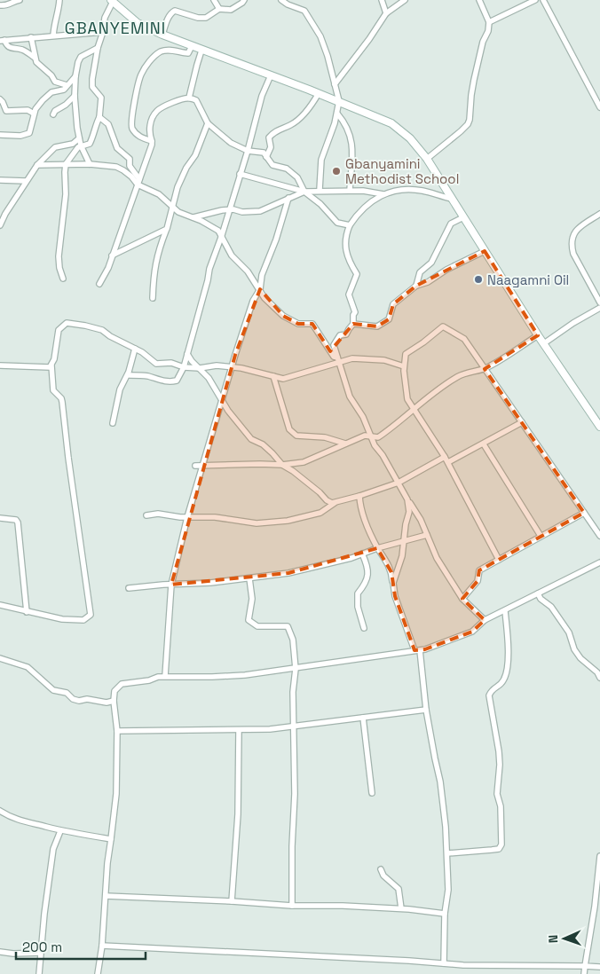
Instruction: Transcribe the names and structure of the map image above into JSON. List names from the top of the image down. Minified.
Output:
{"districts":["GBANYEMINI"],"places":["Gbanyamini Methodist School","Naagamni Oil"],"scale_bar":"200 m","north":"left"}
